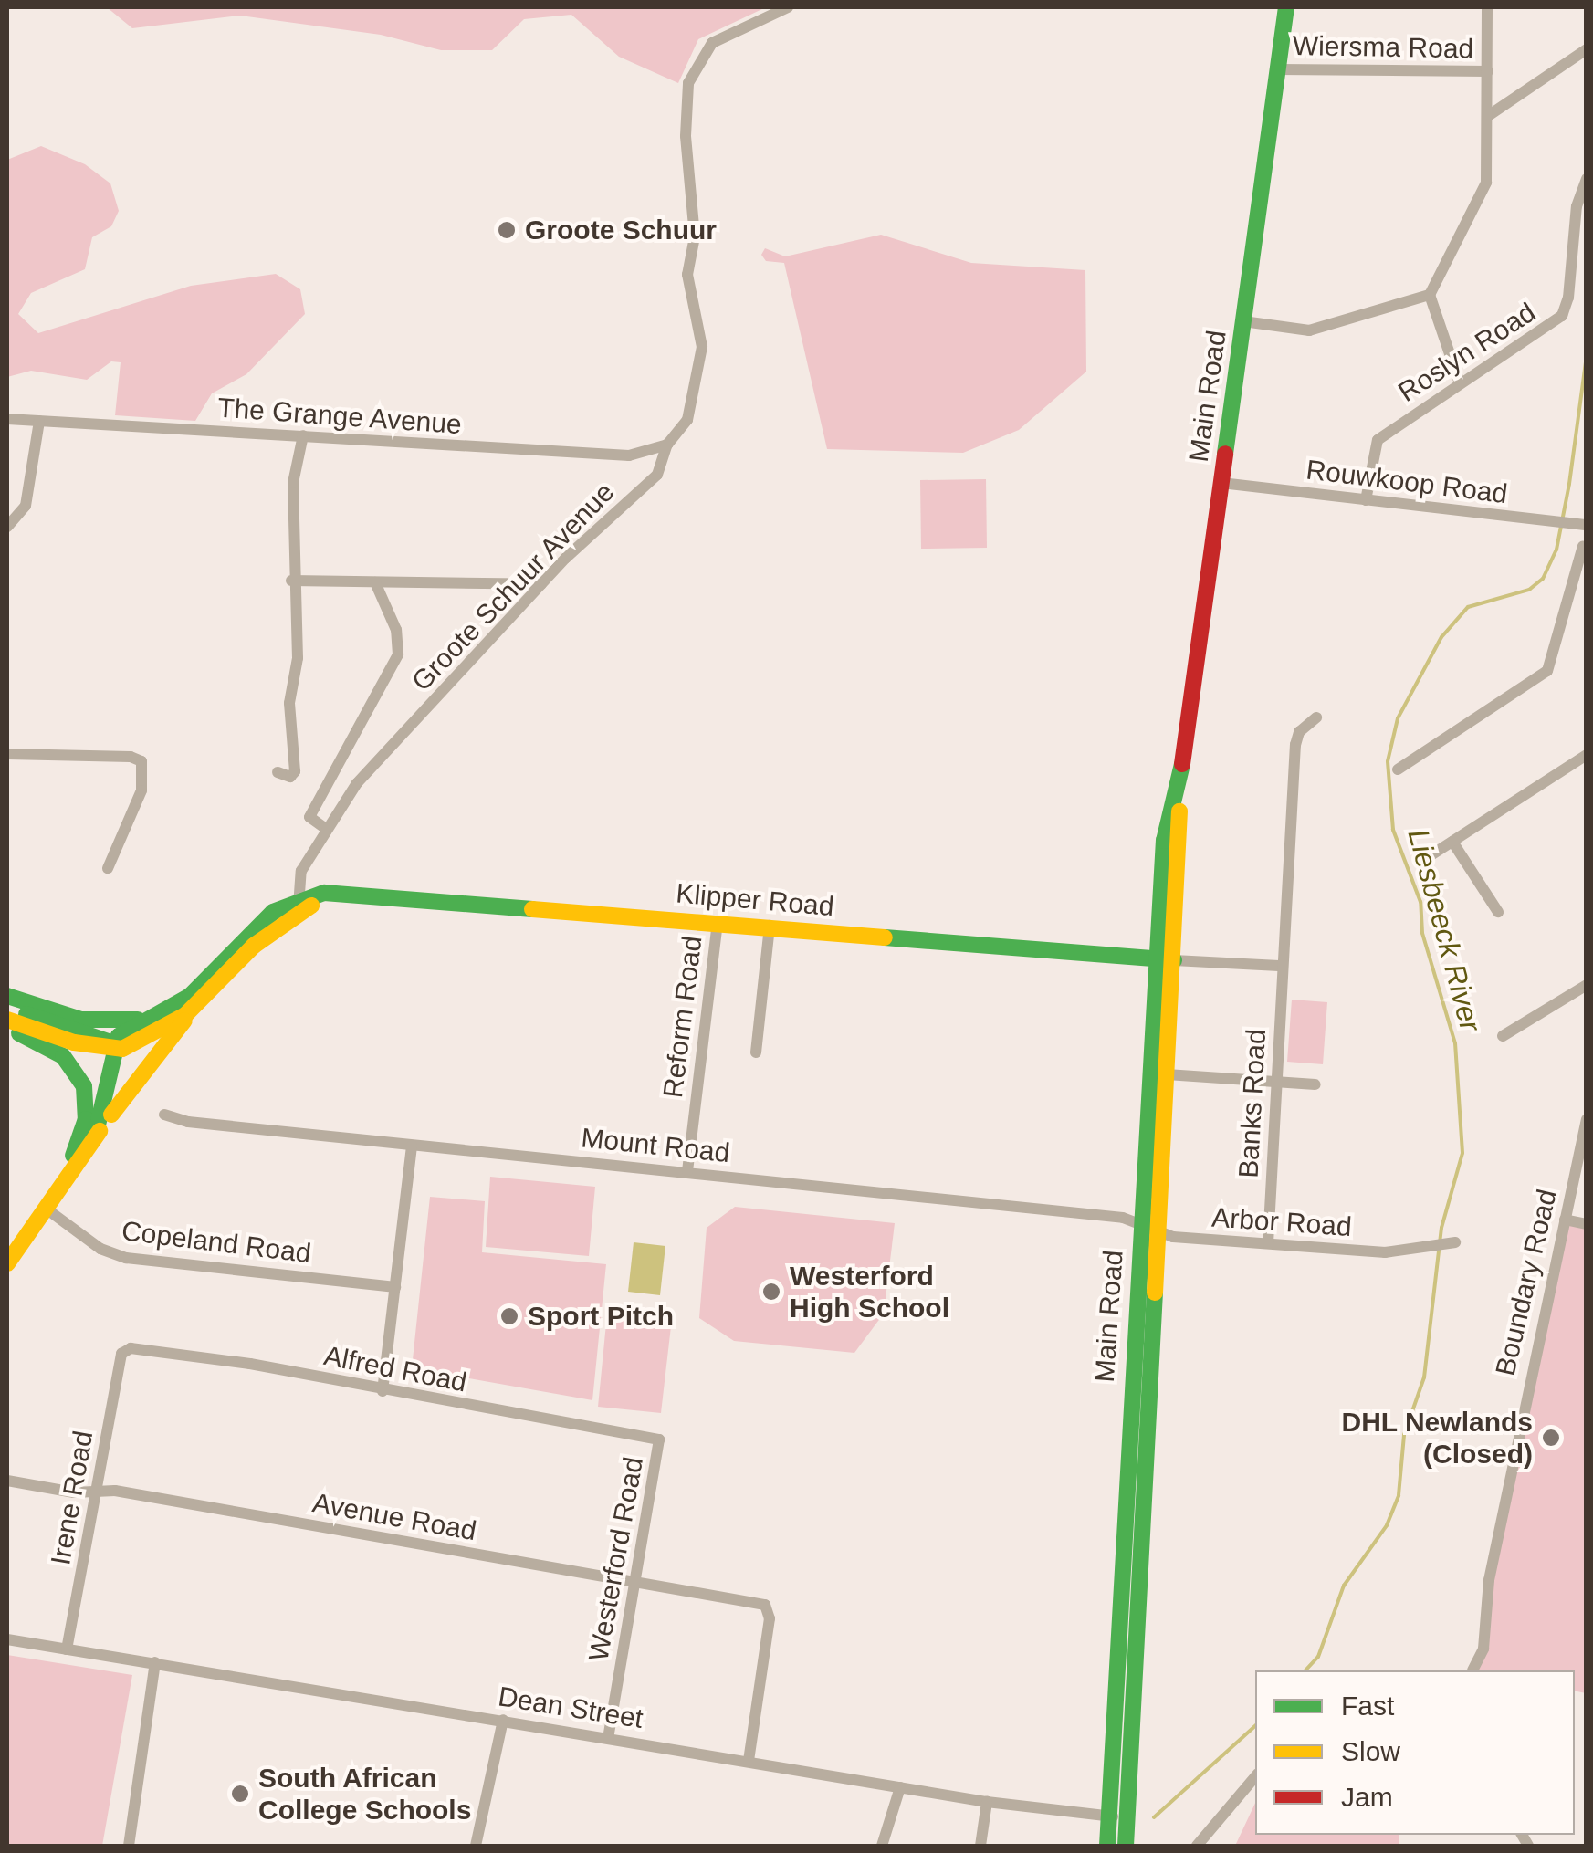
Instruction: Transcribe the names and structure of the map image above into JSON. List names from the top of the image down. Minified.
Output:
{"streets":{"main road":["Main Road","Klipper Road"],"street":["Wiersma Road","Roslyn Road","The Grange Avenue","Rouwkoop Road","Groote Schuur Avenue","Reform Road","Banks Road","Mount Road","Arbor Road","Copeland Road","Boundary Road","Alfred Road","Irene Road","Avenue Road","Westerford Road","Dean Street"]},"crossings":[["Wiersma Road","Main Road"],["Roslyn Road","Rouwkoop Road"],["Main Road","Rouwkoop Road"],["Main Road","Klipper Road"],["Main Road","Mount Road"],["Main Road","Arbor Road"],["Main Road","Dean Street"],["The Grange Avenue","Groote Schuur Avenue"],["Groote Schuur Avenue","Klipper Road"],["Klipper Road","Reform Road"],["Reform Road","Mount Road"],["Banks Road","Arbor Road"],["Mount Road","Arbor Road"],["Alfred Road","Irene Road"],["Alfred Road","Westerford Road"],["Irene Road","Avenue Road"],["Irene Road","Dean Street"],["Avenue Road","Westerford Road"],["Avenue Road","Dean Street"],["Westerford Road","Dean Street"]],"water":["Liesbeeck River"],"places":["Groote Schuur","Westerford High School","Sport Pitch","DHL Newlands (Closed)","South African College Schools"],"legend":["Fast","Slow","Jam"]}
